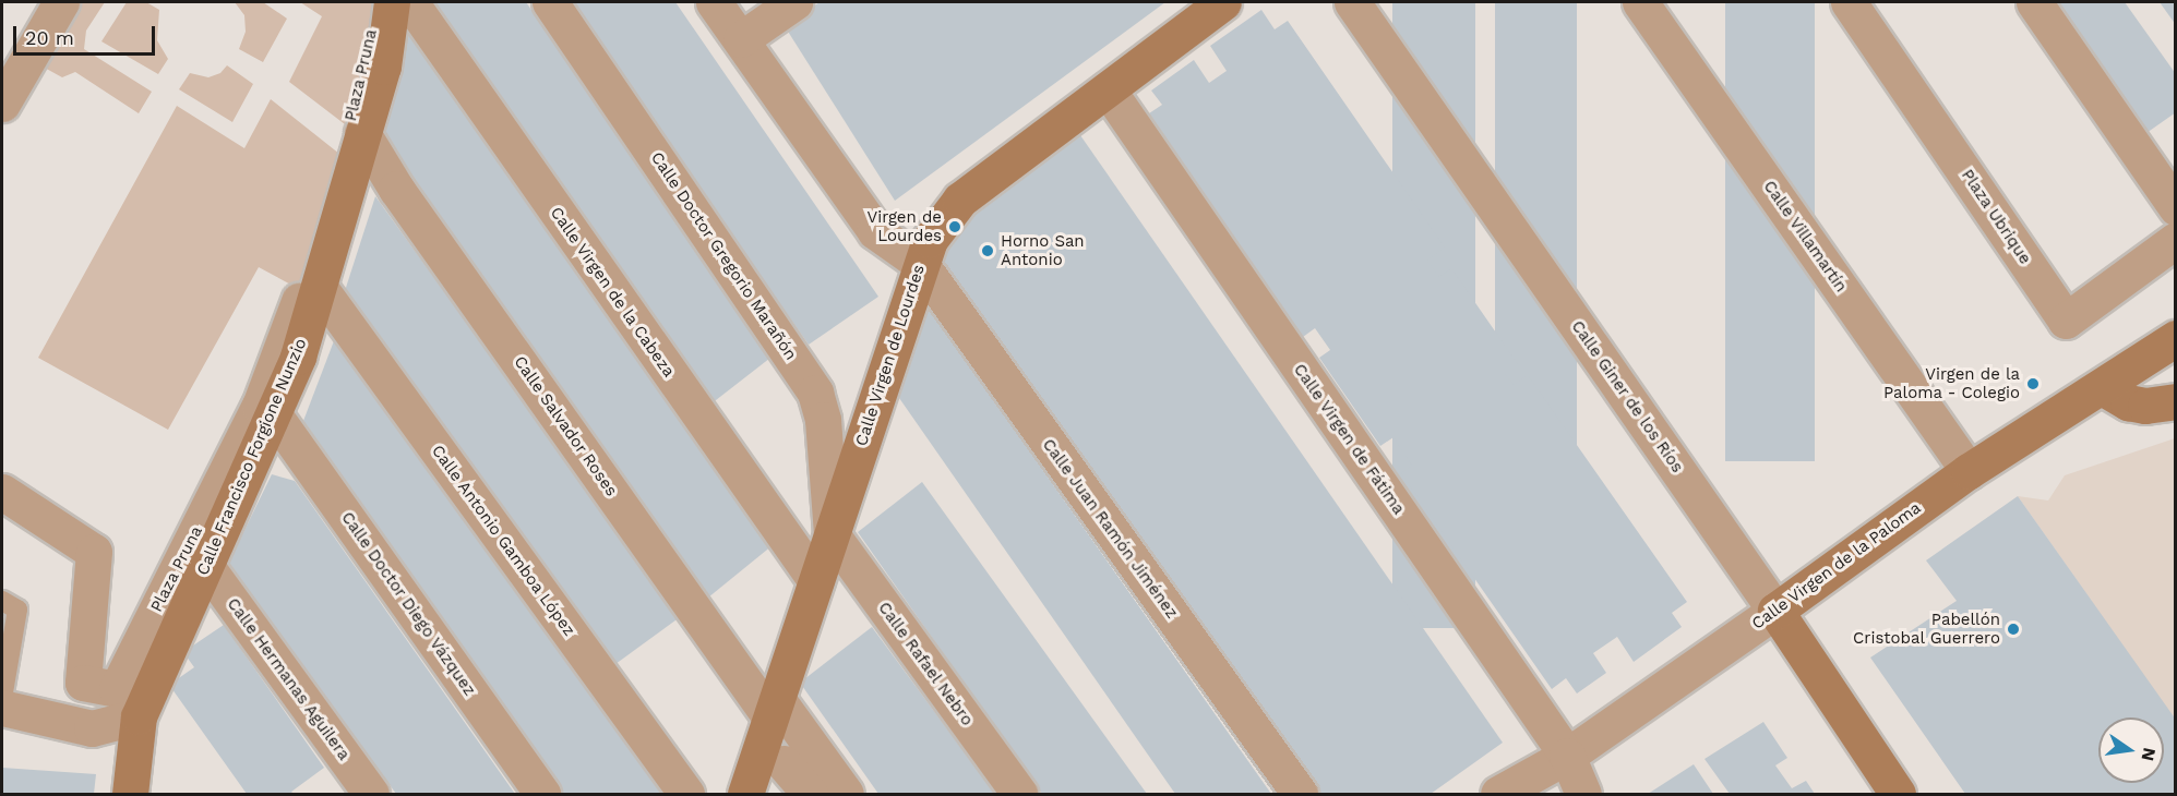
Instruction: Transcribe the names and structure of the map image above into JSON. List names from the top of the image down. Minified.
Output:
{"streets":{"street":["Plaza Pruna","Plaza Ubrique","Calle Villamartín","Calle Doctor Gregorio Marañón","Calle Virgen de la Cabeza","Calle Virgen de Lourdes","Calle Giner de los Ríos","Calle Salvador Roses","Calle Virgen de Fátima","Calle Francisco Forgione Nunzio","Calle Juan Ramón Jiménez","Calle Antonio Gamboa López","Calle Virgen de la Paloma","Calle Doctor Diego Vázquez","Calle Rafael Nebro","Calle Hermanas Aguilera"]},"crossings":[["Calle Villamartín","Calle Virgen de la Paloma"],["Calle Doctor Gregorio Marañón","Calle Virgen de Lourdes"],["Calle Doctor Gregorio Marañón","Calle Rafael Nebro"],["Calle Virgen de la Cabeza","Calle Virgen de Lourdes"],["Calle Virgen de Lourdes","Calle Salvador Roses"],["Calle Virgen de Lourdes","Calle Virgen de Fátima"],["Calle Virgen de Lourdes","Calle Juan Ramón Jiménez"],["Calle Virgen de Lourdes","Calle Rafael Nebro"],["Calle Giner de los Ríos","Calle Virgen de la Paloma"],["Calle Salvador Roses","Calle Francisco Forgione Nunzio"],["Calle Virgen de Fátima","Calle Virgen de la Paloma"],["Calle Francisco Forgione Nunzio","Calle Antonio Gamboa López"],["Calle Francisco Forgione Nunzio","Calle Doctor Diego Vázquez"],["Calle Francisco Forgione Nunzio","Calle Hermanas Aguilera"]],"places":["Virgen de Lourdes","Horno San Antonio","Virgen de la Paloma - Colegio","Pabellón Cristobal Guerrero"],"scale_bar":"20 m","north":"right"}
